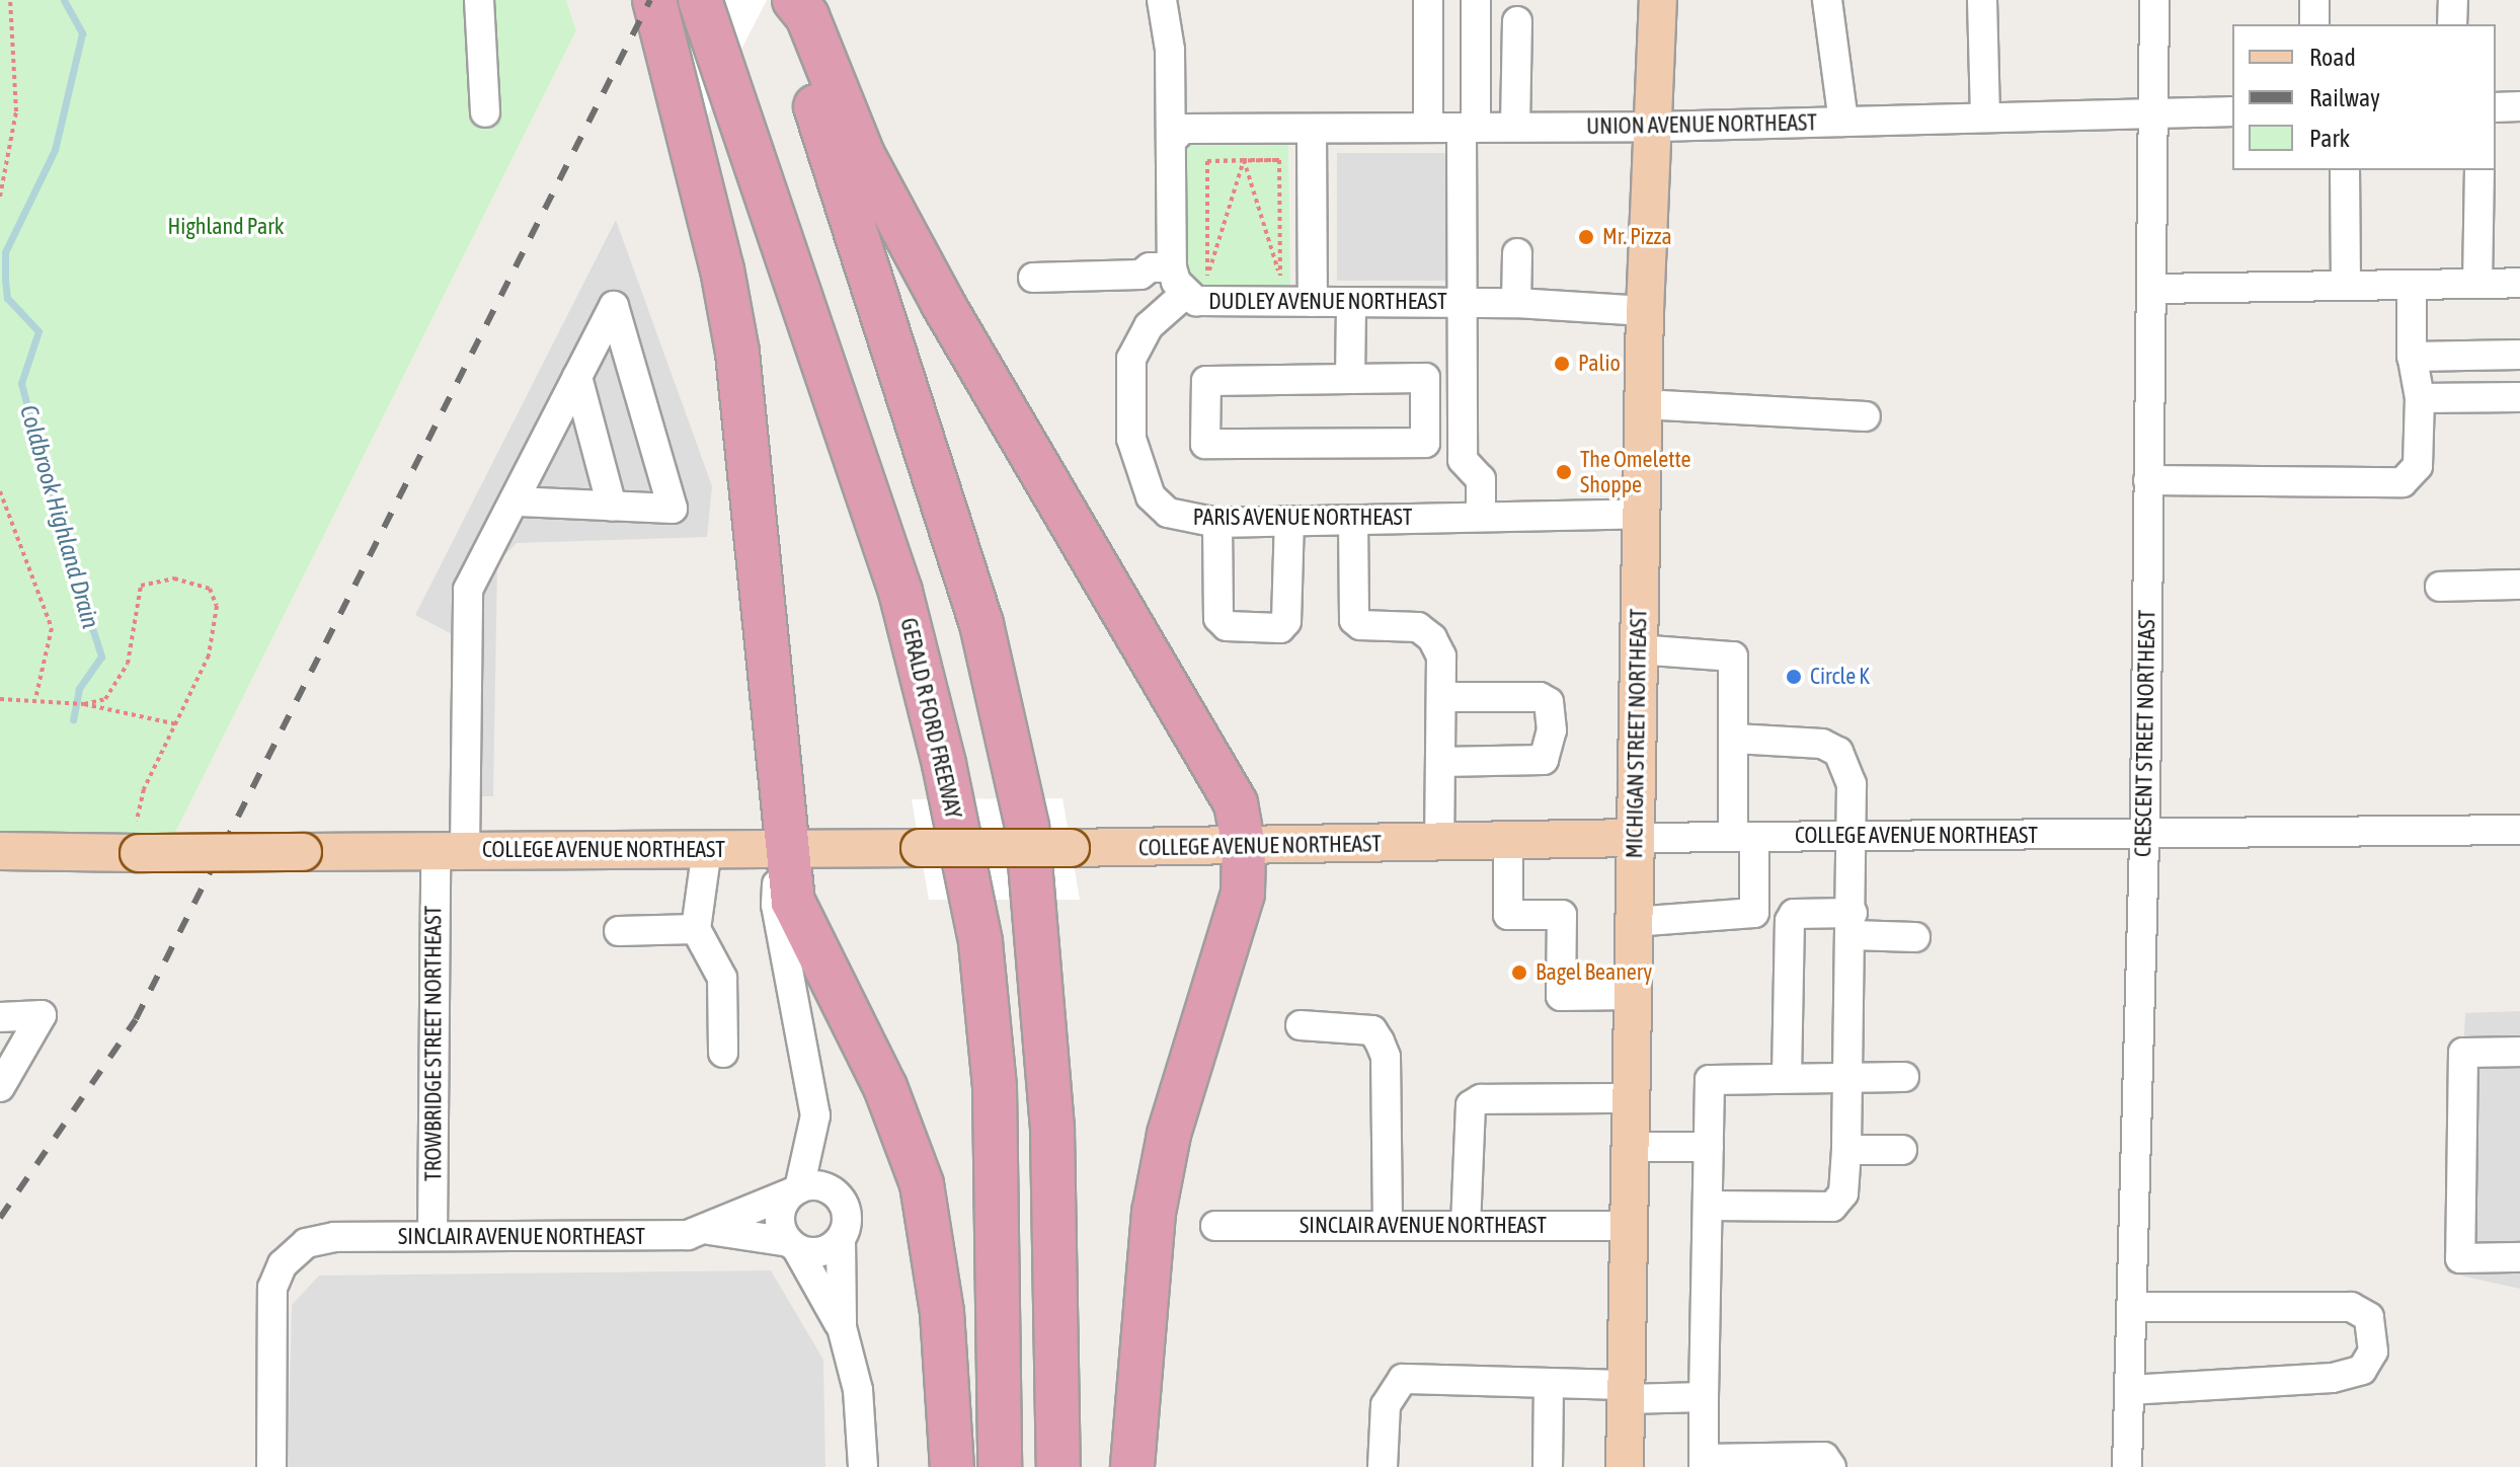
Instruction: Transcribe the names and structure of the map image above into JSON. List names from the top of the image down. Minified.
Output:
{"streets":{"highway":["GERALD R FORD FREEWAY"],"main road":["MICHIGAN STREET NORTHEAST","COLLEGE AVENUE NORTHEAST"],"street":["UNION AVENUE NORTHEAST","DUDLEY AVENUE NORTHEAST","PARIS AVENUE NORTHEAST","CRESCENT STREET NORTHEAST","TROWBRIDGE STREET NORTHEAST","SINCLAIR AVENUE NORTHEAST"]},"crossings":[["UNION AVENUE NORTHEAST","MICHIGAN STREET NORTHEAST"],["UNION AVENUE NORTHEAST","CRESCENT STREET NORTHEAST"],["DUDLEY AVENUE NORTHEAST","PARIS AVENUE NORTHEAST"],["DUDLEY AVENUE NORTHEAST","MICHIGAN STREET NORTHEAST"],["PARIS AVENUE NORTHEAST","MICHIGAN STREET NORTHEAST"],["MICHIGAN STREET NORTHEAST","COLLEGE AVENUE NORTHEAST"],["MICHIGAN STREET NORTHEAST","SINCLAIR AVENUE NORTHEAST"],["CRESCENT STREET NORTHEAST","COLLEGE AVENUE NORTHEAST"],["COLLEGE AVENUE NORTHEAST","TROWBRIDGE STREET NORTHEAST"],["TROWBRIDGE STREET NORTHEAST","SINCLAIR AVENUE NORTHEAST"]],"water":["Coldbrook Highland Drain"],"parks":["Highland Park"],"places":["Mr. Pizza","Palio","The Omelette Shoppe","Circle K","Bagel Beanery"],"legend":["Road","Railway","Park"]}
